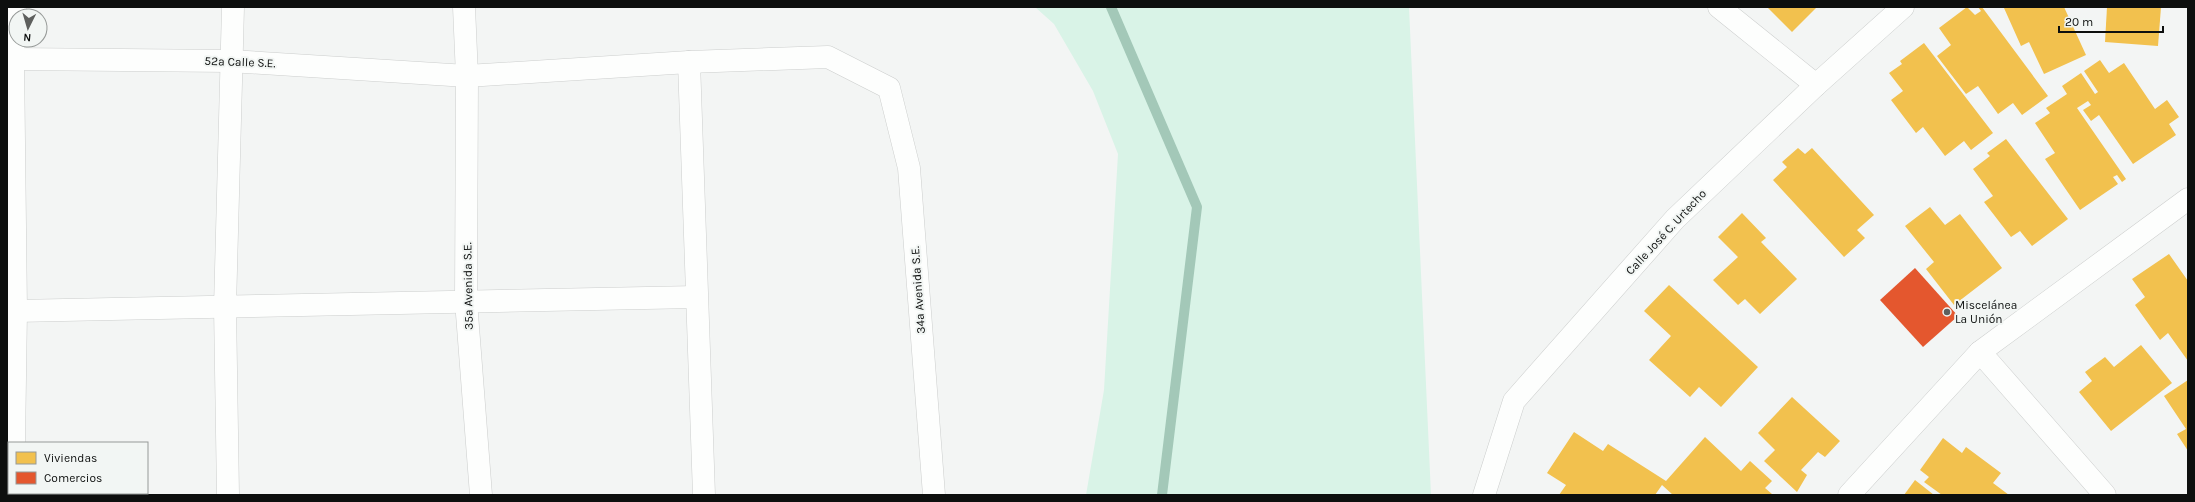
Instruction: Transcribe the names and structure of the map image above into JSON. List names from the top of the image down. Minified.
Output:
{"streets":{"street":["52a Calle S.E.","Calle José C. Urtecho","35a Avenida S.E.","34a Avenida S.E."]},"crossings":[["52a Calle S.E.","35a Avenida S.E."],["52a Calle S.E.","34a Avenida S.E."]],"places":["Miscelánea La Unión"],"legend":["Viviendas","Comercios"],"scale_bar":"20 m","north":"bottom"}
